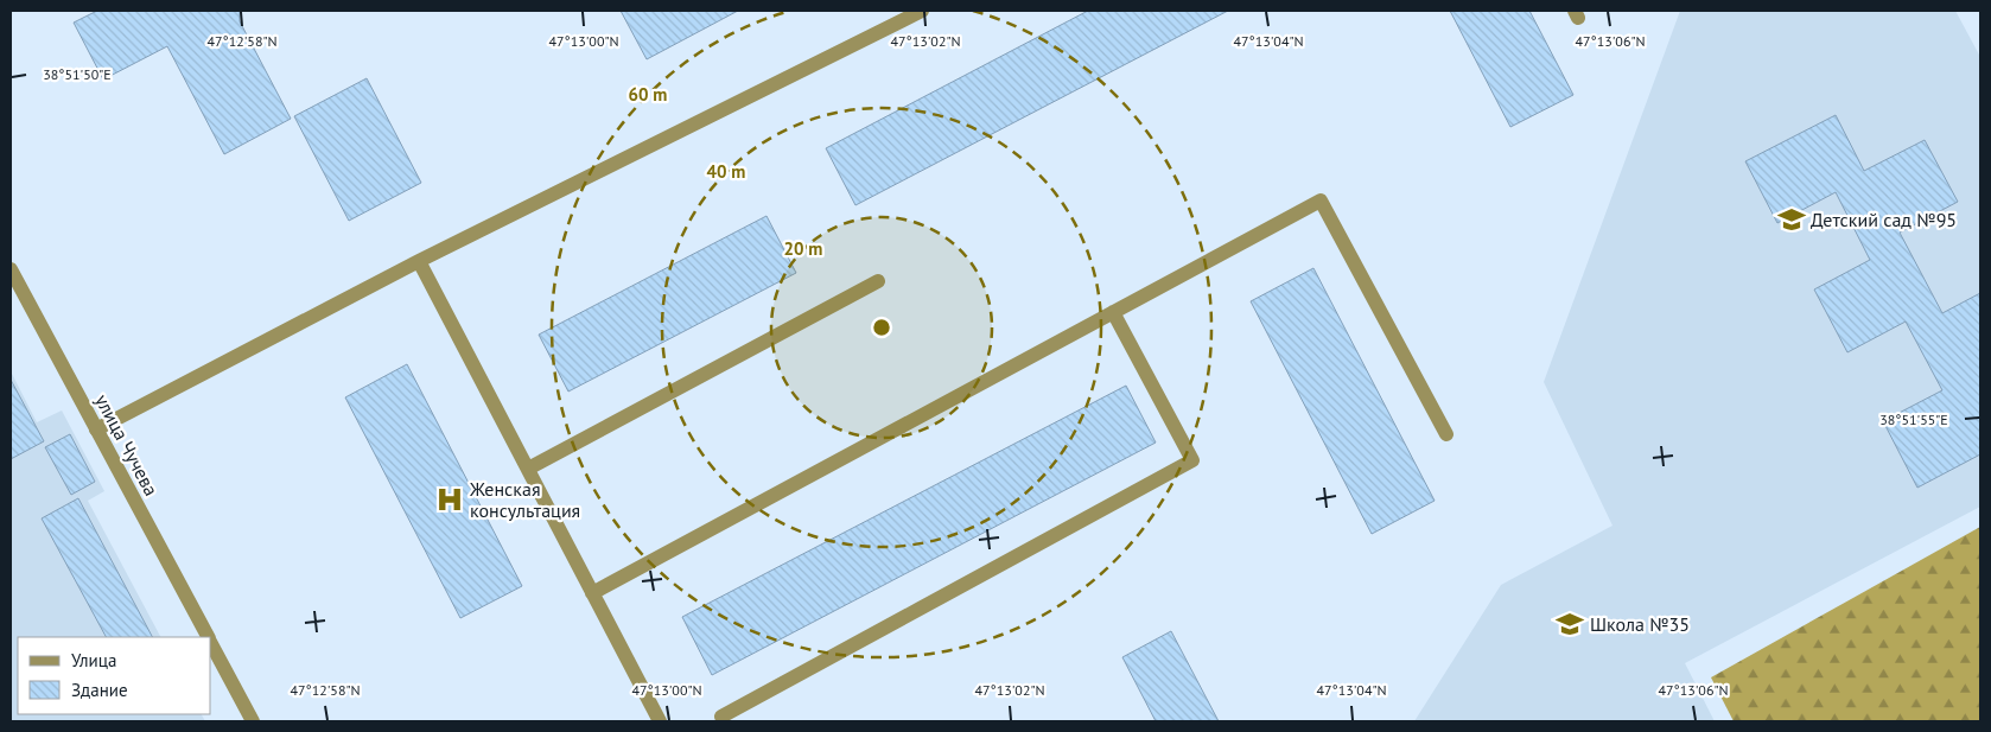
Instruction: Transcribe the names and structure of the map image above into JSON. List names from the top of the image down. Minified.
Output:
{"streets":{"street":["улица Чучева"]},"places":{"school or university":["Детский сад №95","Школа №35"],"hospital":["Женская консультация"]},"legend":["Улица","Здание"],"coordinates":["47°12'58\"N","47°13'00\"N","47°13'02\"N","47°13'04\"N","47°13'06\"N","38°51'50\"E","38°51'55\"E"],"rings":["60 m","40 m","20 m"]}
